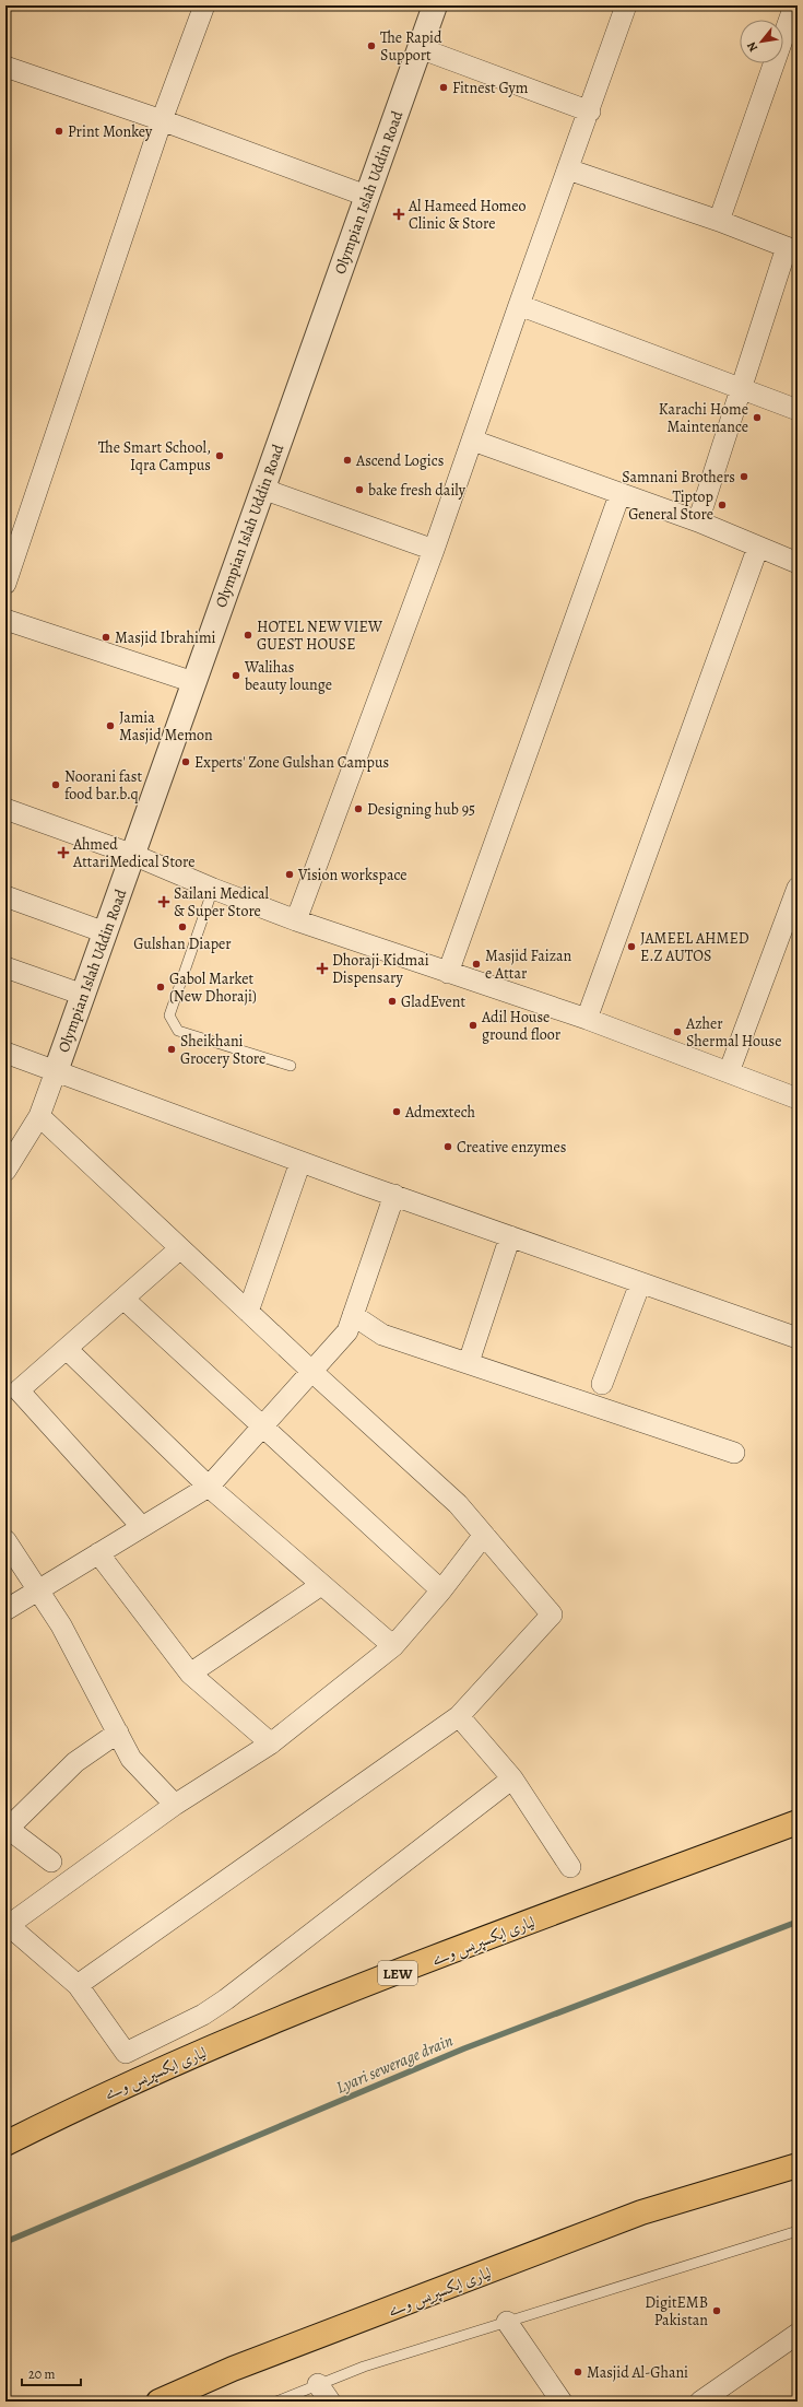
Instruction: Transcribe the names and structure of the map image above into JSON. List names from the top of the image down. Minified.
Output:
{"streets":{"highway":["لیاری ایکسپریس وے","LEW"],"street":["Olympian Islah Uddin Road"]},"water":["Lyari sewerage drain"],"places":{"other":["The Rapid Support","Fitnest Gym","Print Monkey","Karachi Home Maintenance","The Smart School, Iqra Campus","Ascend Logics","Samnani Brothers","bake fresh daily","Tiptop General Store","HOTEL NEW VIEW GUEST HOUSE","Masjid Ibrahimi","Walihas beauty lounge","Jamia Masjid Memon","Experts' Zone Gulshan Campus","Noorani fast food bar.b.q","Designing hub 95","Vision workspace","Gulshan Diaper","JAMEEL AHMED E.Z AUTOS","Masjid Faizan e Attar","Gabol Market (New Dhoraji)","GladEvent","Adil House ground floor","Azher Shermal House","Sheikhani Grocery Store","Admextech","Creative enzymes","DigitEMB Pakistan","Masjid Al-Ghani"],"health":["Al Hameed Homeo Clinic & Store","Ahmed AttariMedical Store","Sailani Medical & Super Store","Dhoraji Kidmai Dispensary"]},"scale_bar":"20 m","north":"bottom left"}
